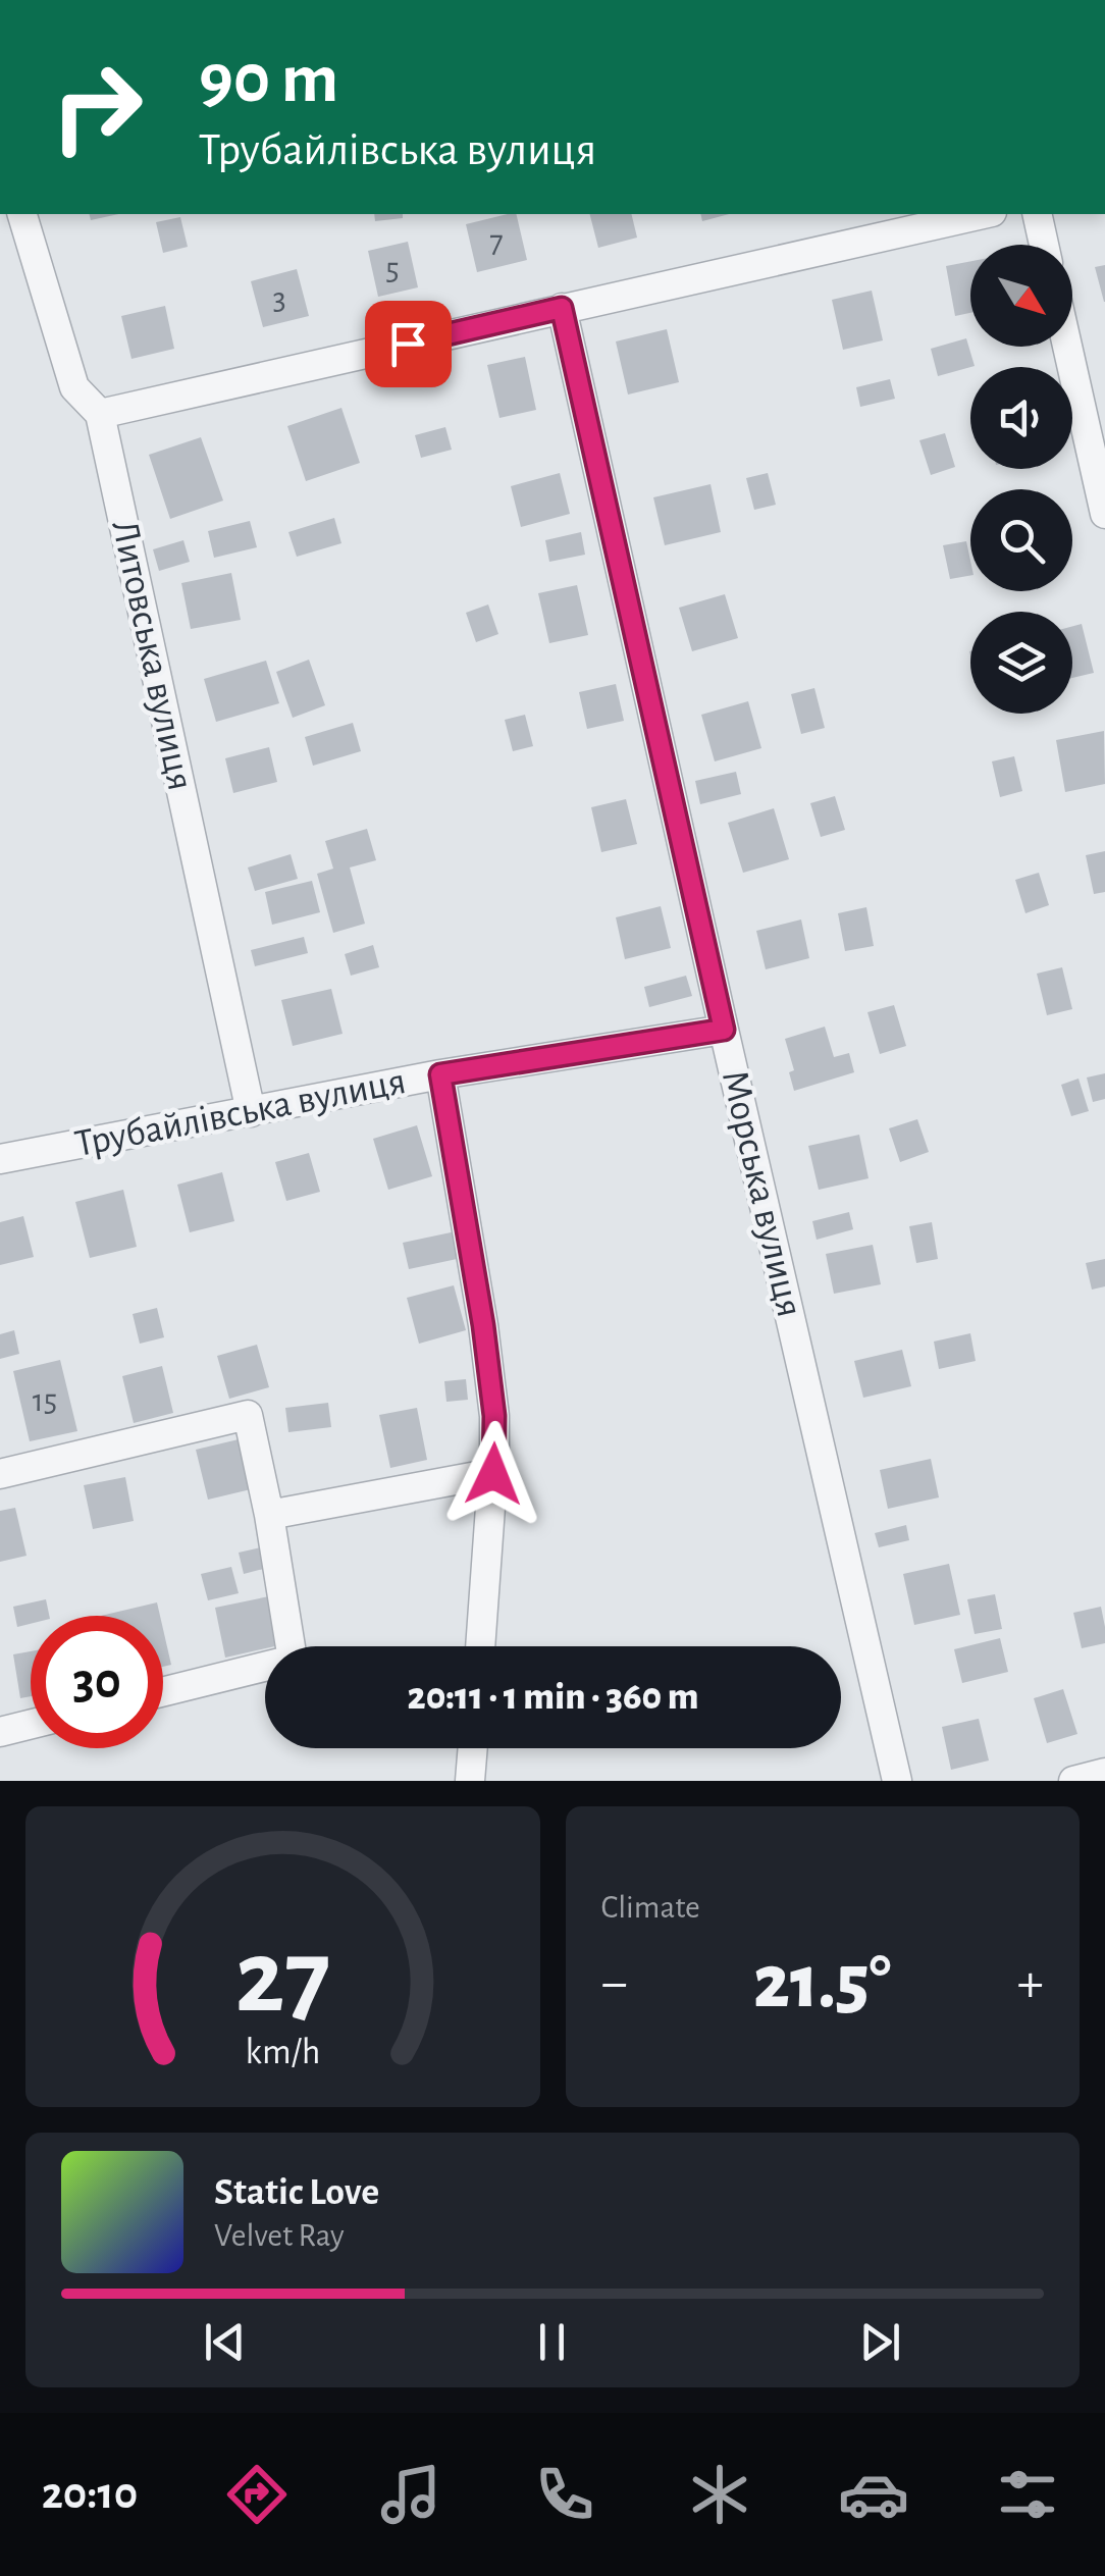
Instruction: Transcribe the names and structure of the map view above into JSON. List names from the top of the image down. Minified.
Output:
{"streets":{"street":["Литовська вулиця","Трубайлівська вулиця","Морська вулиця"]},"crossings":[["Литовська вулиця","Трубайлівська вулиця"],["Трубайлівська вулиця","Морська вулиця"]],"house_numbers":["7","5","3","15"],"north":"bottom right","page":{"turn":["90 m","Трубайлівська вулиця"],"limit":"30","trip":"20:11 · 1 min · 360 m","tile":"Climate","heat":["−","21.5°","+"],"song":["Static Love","Velvet Ray"],"tabs":"20:10","gauge":["27","km/h"]}}
